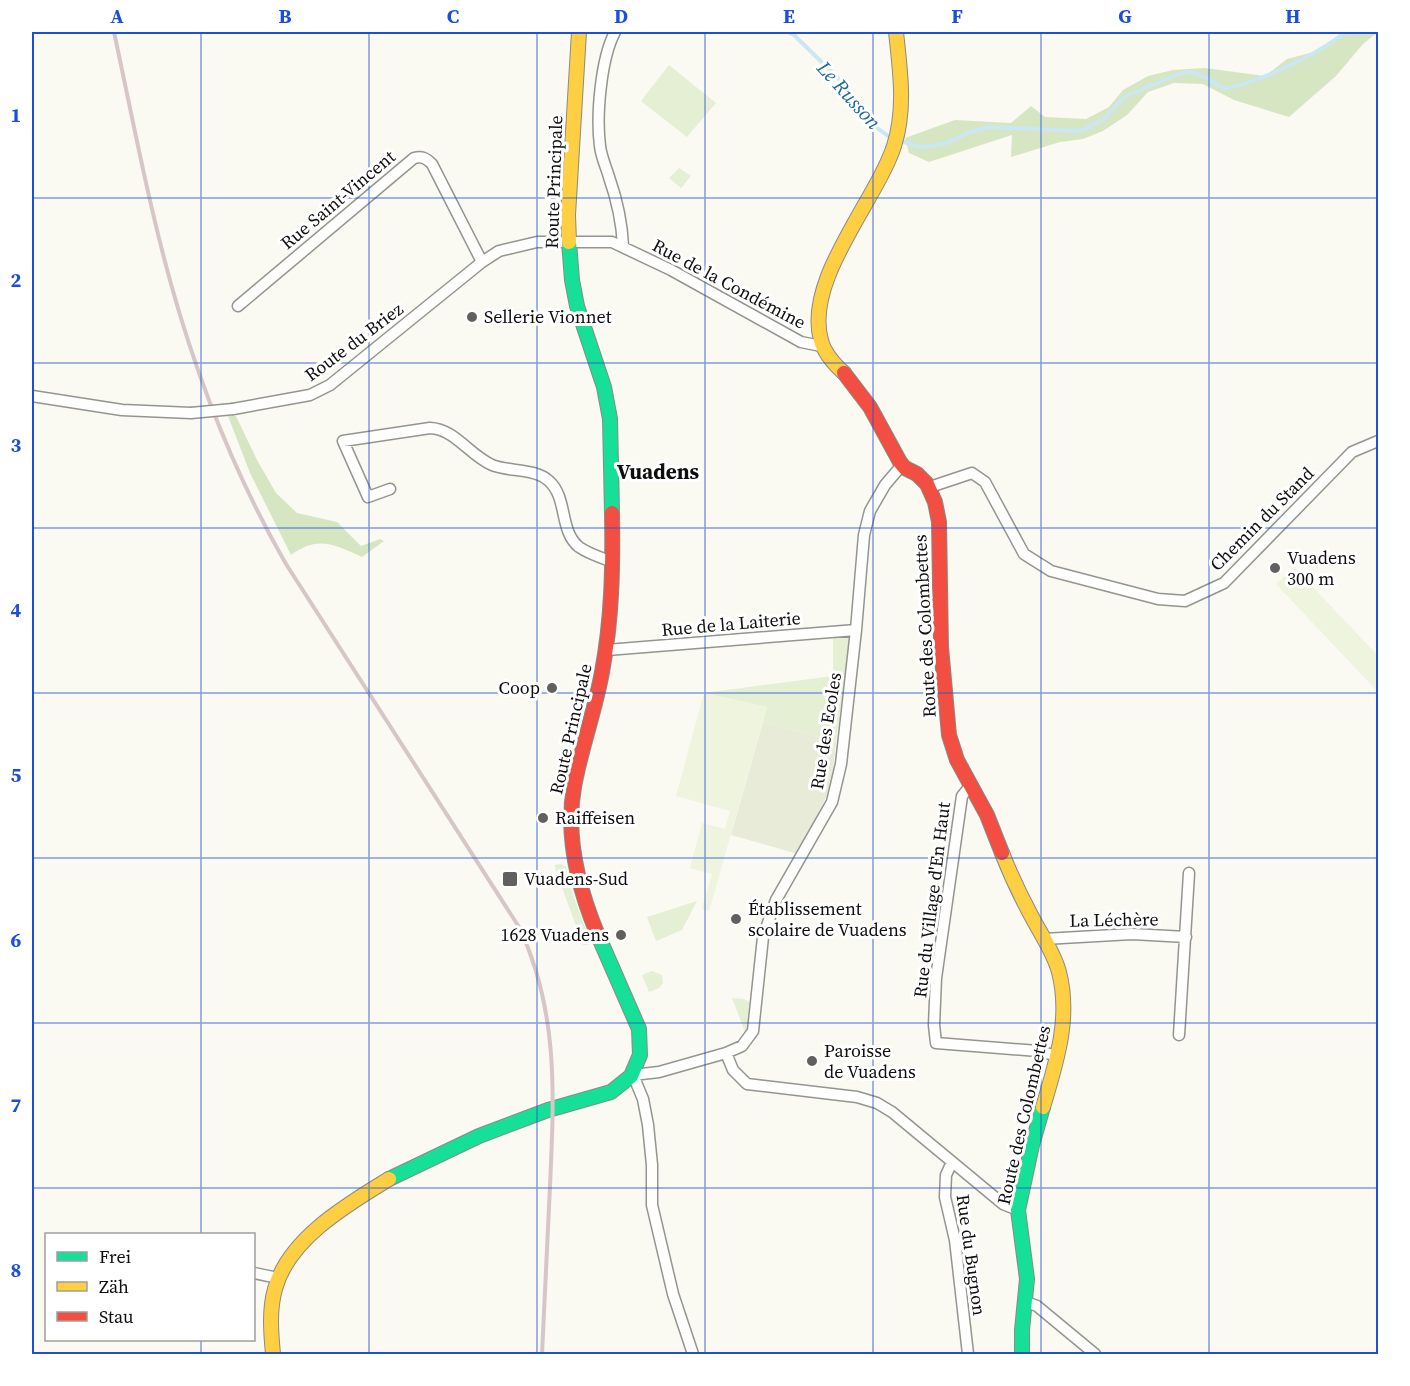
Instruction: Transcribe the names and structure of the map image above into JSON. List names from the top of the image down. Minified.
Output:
{"streets":{"main road":["Route Principale","Route des Colombettes"],"street":["Rue Saint-Vincent","Rue de la Condémine","Route du Briez","Chemin du Stand","Rue de la Laiterie","Rue des Ecoles","Rue du Village d'En Haut","La Léchère","Rue du Bugnon"]},"crossings":[["Route Principale","Rue de la Condémine"],["Route Principale","Route du Briez"],["Route Principale","Rue de la Laiterie"],["Rue Saint-Vincent","Route du Briez"],["Rue de la Condémine","Route du Briez"],["Chemin du Stand","Route des Colombettes"],["Rue de la Laiterie","Rue des Ecoles"],["Route des Colombettes","Rue du Village d'En Haut"],["Route des Colombettes","La Léchère"]],"districts":["Vuadens"],"water":["Le Russon"],"places":{"other":["Sellerie Vionnet","Vuadens 300 m","Coop","Raiffeisen","Établissement scolaire de Vuadens","1628 Vuadens","Paroisse de Vuadens"],"transit":["Vuadens-Sud"]},"legend":["Frei","Zäh","Stau"],"grid":{"columns":["A","B","C","D","E","F","G","H"],"rows":["1","2","3","4","5","6","7","8"]}}
